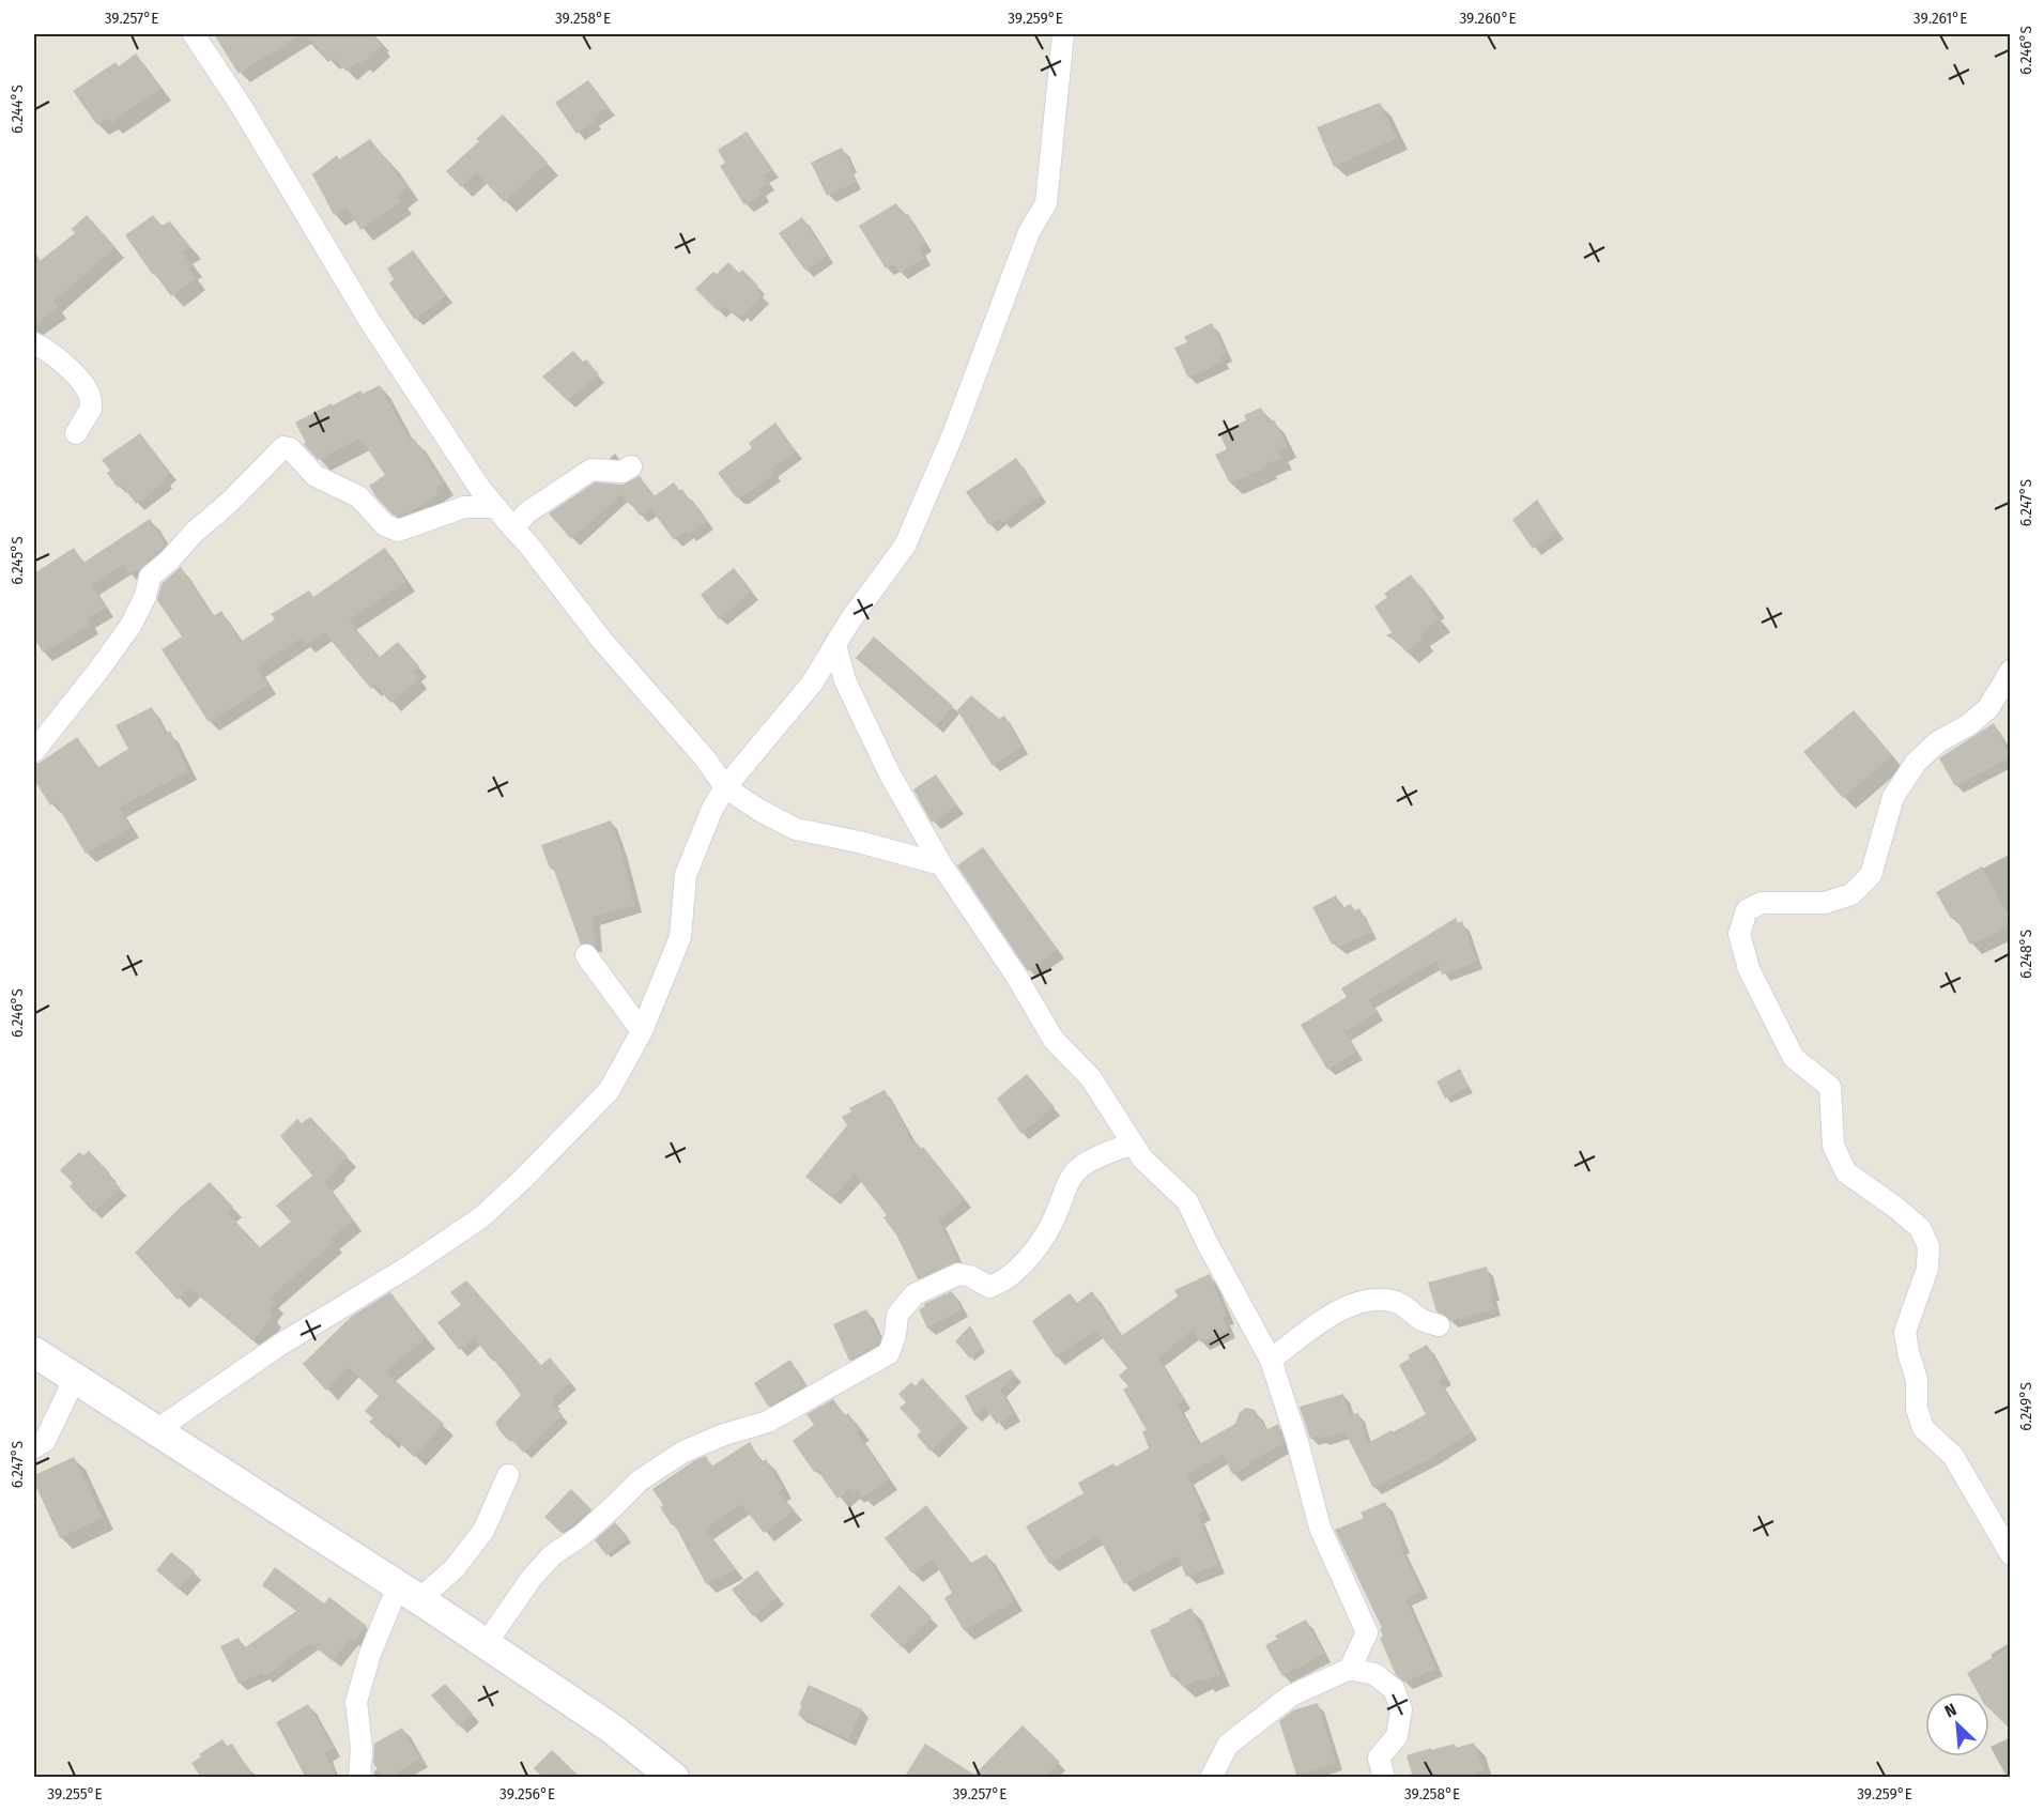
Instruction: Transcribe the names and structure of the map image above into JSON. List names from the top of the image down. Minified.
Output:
{"north":"top left","coordinates":["39.257°E","39.258°E","39.259°E","39.260°E","39.261°E","6.246°S","6.244°S","6.247°S","6.245°S","6.248°S","6.249°S","39.255°E","39.256°E"]}
